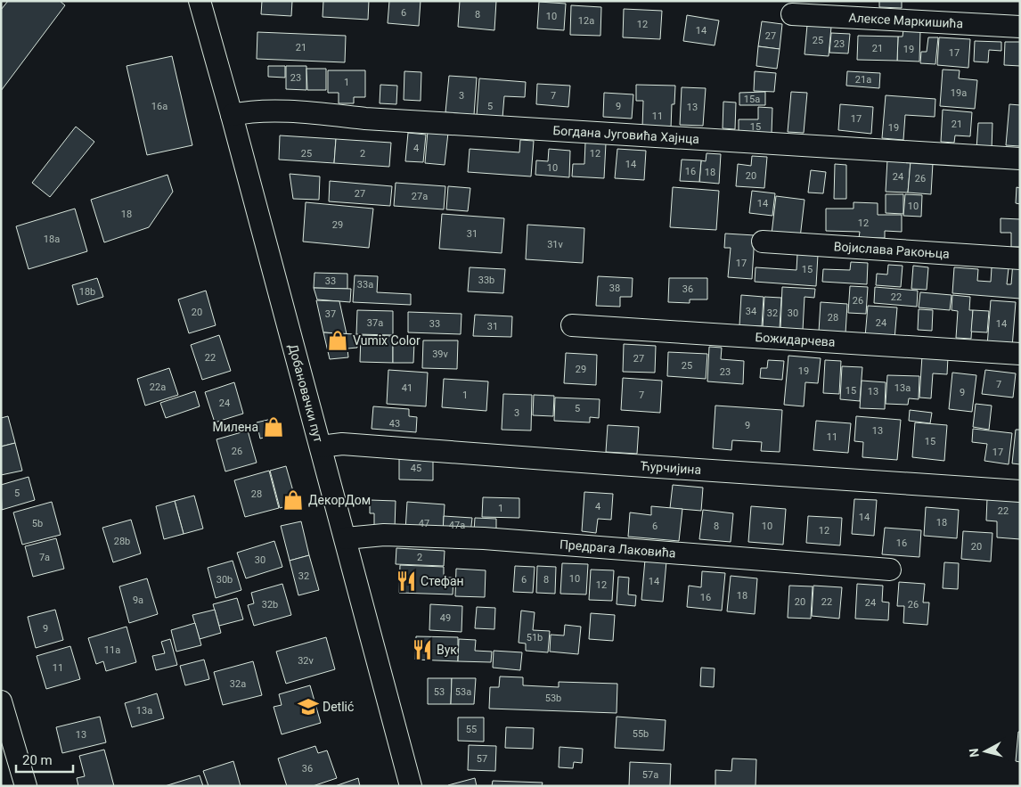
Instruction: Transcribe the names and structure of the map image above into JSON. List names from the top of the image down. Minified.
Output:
{"streets":{"street":["Алексе Маркишића","Богдана Југовића Хајнца","Војислава Ракоњца","Божидарчева","Добановачки пут","Ћурчијина","Предрага Лаковића"]},"crossings":[["Богдана Југовића Хајнца","Добановачки пут"],["Добановачки пут","Ћурчијина"],["Добановачки пут","Предрага Лаковића"]],"places":{"shop":["Vumix Color","Милена","ДекорДом"],"restaurant":["Стефан","Вук"],"school or university":["Detlić"]},"house_numbers":["6","8","10","12a","12","14","27","25","23","21","21","19","17","23","21a","1","19a","3","7","15a","16a","5","9","13","11","17","21","15","19","4","25","2","12","14","10","16","18","20","24","26","27","27a","14","10","18","12","29","31","18a","31v","17","15","33b","33","33a","38","36","18b","22","26","34","20","32","30","37","28","37a","24","33","14","31","39v","22","27","25","29","19","23","7","22a","41","13a","15","13","9","1","7","24","5","3","43","9","13","11","15","26","17","45","5","28","4","1","22","14","18","5b","47","47a","6","8","10","12","28b","16","20","7a","2","30","32","10","30b","6","8","14","12","18","16","9a","20","22","24","32b","26","49","9","51b","11a","32v","11","32a","53","53a","53b","13a","55","55b","13","57","36","57a"],"scale_bar":"20 m","north":"left"}
